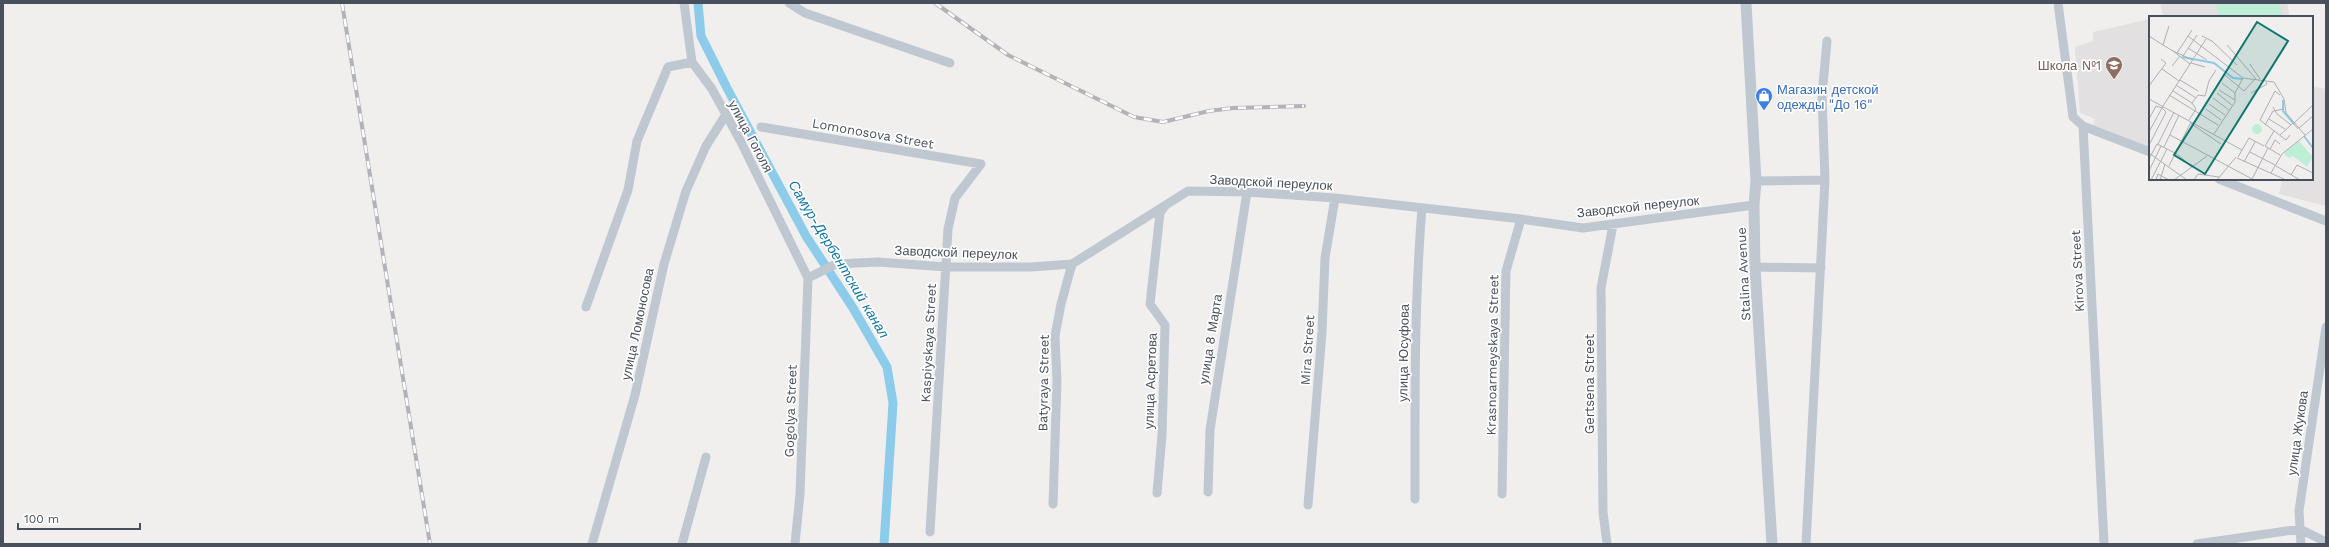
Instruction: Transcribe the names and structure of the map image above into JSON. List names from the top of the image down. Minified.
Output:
{"streets":{"street":["Lomonosova Street","улица Гоголя","Заводской переулок","Kirova Street","Stalina Avenue","улица Ломоносова","улица 8 Марта","Kaspiyskaya Street","Mira Street","улица Юсуфова","Krasnoarmeyskaya Street","улица Асретова","Batyraya Street","Gertsena Street","Gogolya Street","улица Жукова"]},"crossings":[["Lomonosova Street","Kaspiyskaya Street"],["улица Гоголя","Заводской переулок"],["улица Гоголя","улица Ломоносова"],["улица Гоголя","Gogolya Street"],["Заводской переулок","Stalina Avenue"],["Заводской переулок","улица 8 Марта"],["Заводской переулок","Kaspiyskaya Street"],["Заводской переулок","Mira Street"],["Заводской переулок","улица Юсуфова"],["Заводской переулок","Krasnoarmeyskaya Street"],["Заводской переулок","улица Асретова"],["Заводской переулок","Batyraya Street"],["Заводской переулок","Gertsena Street"],["Заводской переулок","Gogolya Street"]],"water":["Самур-Дербентский канал"],"places":{"school or university":["Школа №1"],"shop":["Магазин детской одежды \"До 16\""]},"scale_bar":"100 m"}
